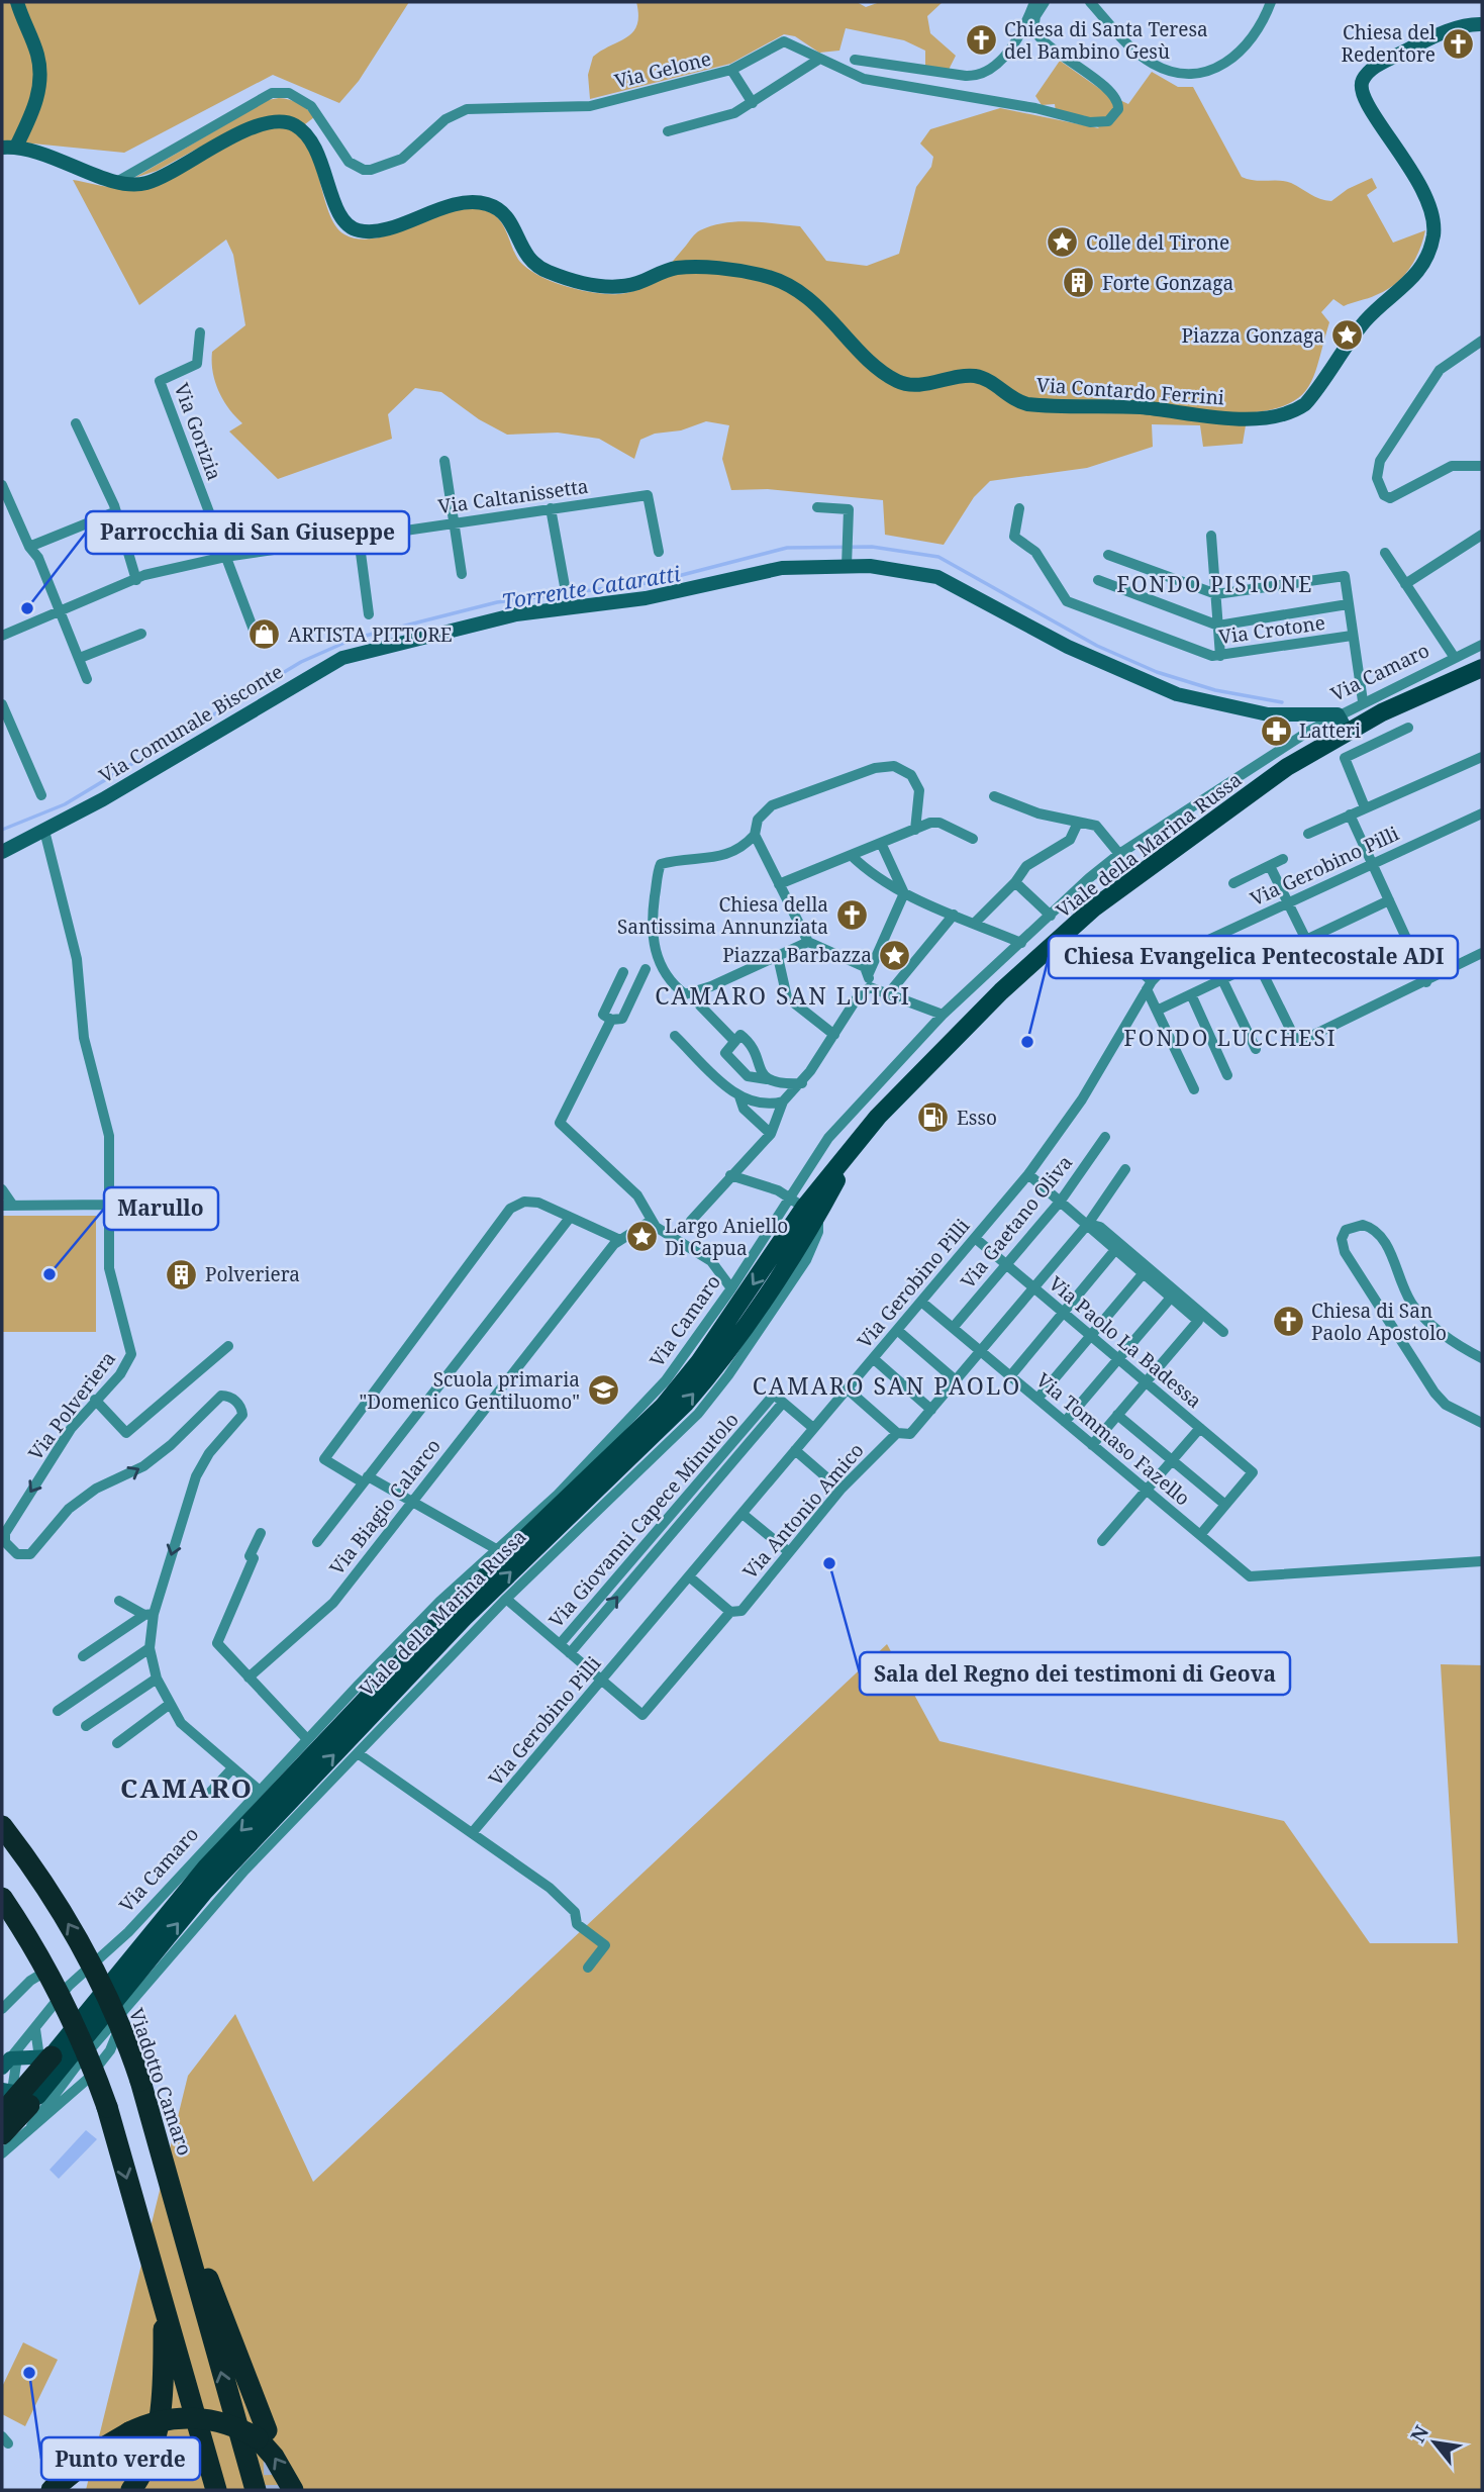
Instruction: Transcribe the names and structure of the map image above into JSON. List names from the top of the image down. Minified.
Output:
{"streets":{"highway":["Viadotto Camaro"],"main road":["Via Contardo Ferrini","Via Comunale Bisconte","Viale della Marina Russa"],"street":["Via Gelone","Via Gorizia","Via Caltanissetta","Via Crotone","Via Camaro","Via Gerobino Pilli","Via Gaetano Oliva","Via Paolo La Badessa","Via Polveriera","Via Tommaso Fazello","Via Biagio Calarco","Via Antonio Amico","Via Giovanni Capece Minutolo"]},"crossings":[["Via Gelone","Via Contardo Ferrini"],["Via Gorizia","Via Caltanissetta"],["Via Camaro","Via Comunale Bisconte"],["Via Camaro","Viale della Marina Russa"],["Via Camaro","Via Polveriera"],["Via Comunale Bisconte","Via Polveriera"],["Via Gerobino Pilli","Via Paolo La Badessa"],["Via Gerobino Pilli","Via Tommaso Fazello"],["Via Gerobino Pilli","Via Antonio Amico"],["Via Gaetano Oliva","Via Paolo La Badessa"],["Via Gaetano Oliva","Via Tommaso Fazello"],["Via Paolo La Badessa","Via Antonio Amico"],["Via Tommaso Fazello","Via Antonio Amico"]],"districts":["FONDO PISTONE","CAMARO SAN LUIGI","FONDO LUCCHESI","CAMARO SAN PAOLO","CAMARO"],"water":["Torrente Cataratti"],"places":{"church":["Chiesa di Santa Teresa del Bambino Gesù","Chiesa del Redentore","Chiesa della Santissima Annunziata","Chiesa di San Paolo Apostolo"],"place":["Colle del Tirone","Piazza Gonzaga","Piazza Barbazza","Largo Aniello Di Capua"],"building":["Forte Gonzaga","Polveriera"],"other":["Parrocchia di San Giuseppe","Chiesa Evangelica Pentecostale ADI","Marullo","Sala del Regno dei testimoni di Geova","Punto verde"],"shop":["ARTISTA PITTORE"],"pharmacy":["Latteri"],"fuel station":["Esso"],"school or university":["Scuola primaria \"Domenico Gentiluomo\""]},"north":"top left"}
